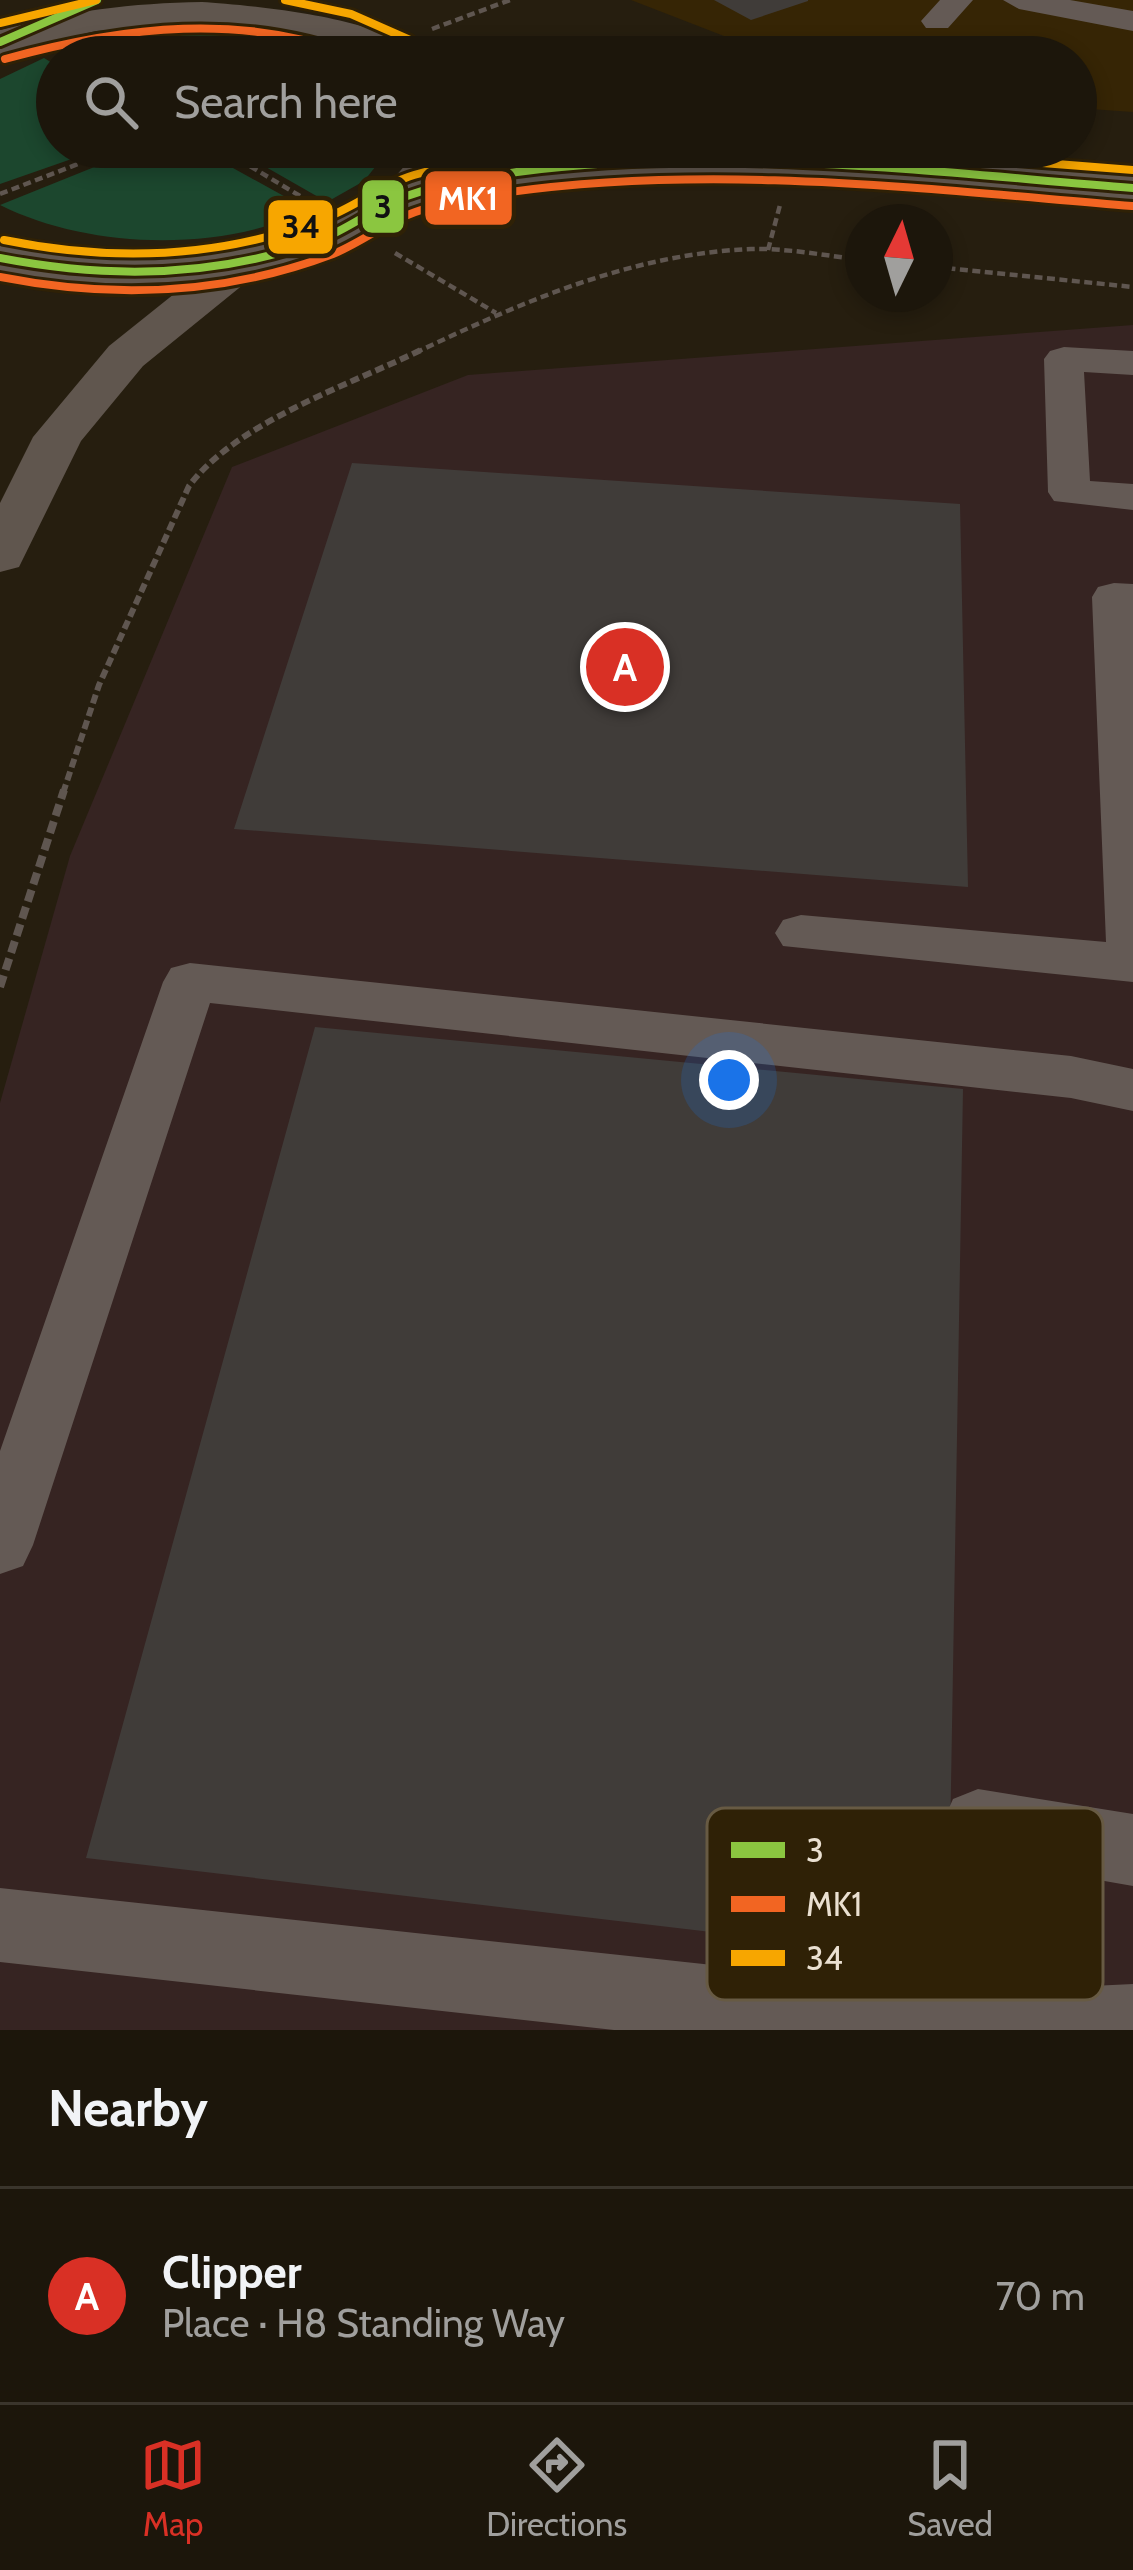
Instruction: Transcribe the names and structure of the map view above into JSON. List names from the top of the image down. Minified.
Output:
{"lines":["transit line 3","transit line 34","transit line MK1"],"legend":["3","MK1","34"],"north":"top","page":{"search":"Search here","pins":"A","heading":"Nearby","list":[{"mark":"A","name":"Clipper","note":"Place · H8 Standing Way","value":"70 m"}],"nav":["Map","Directions","Saved"]}}
